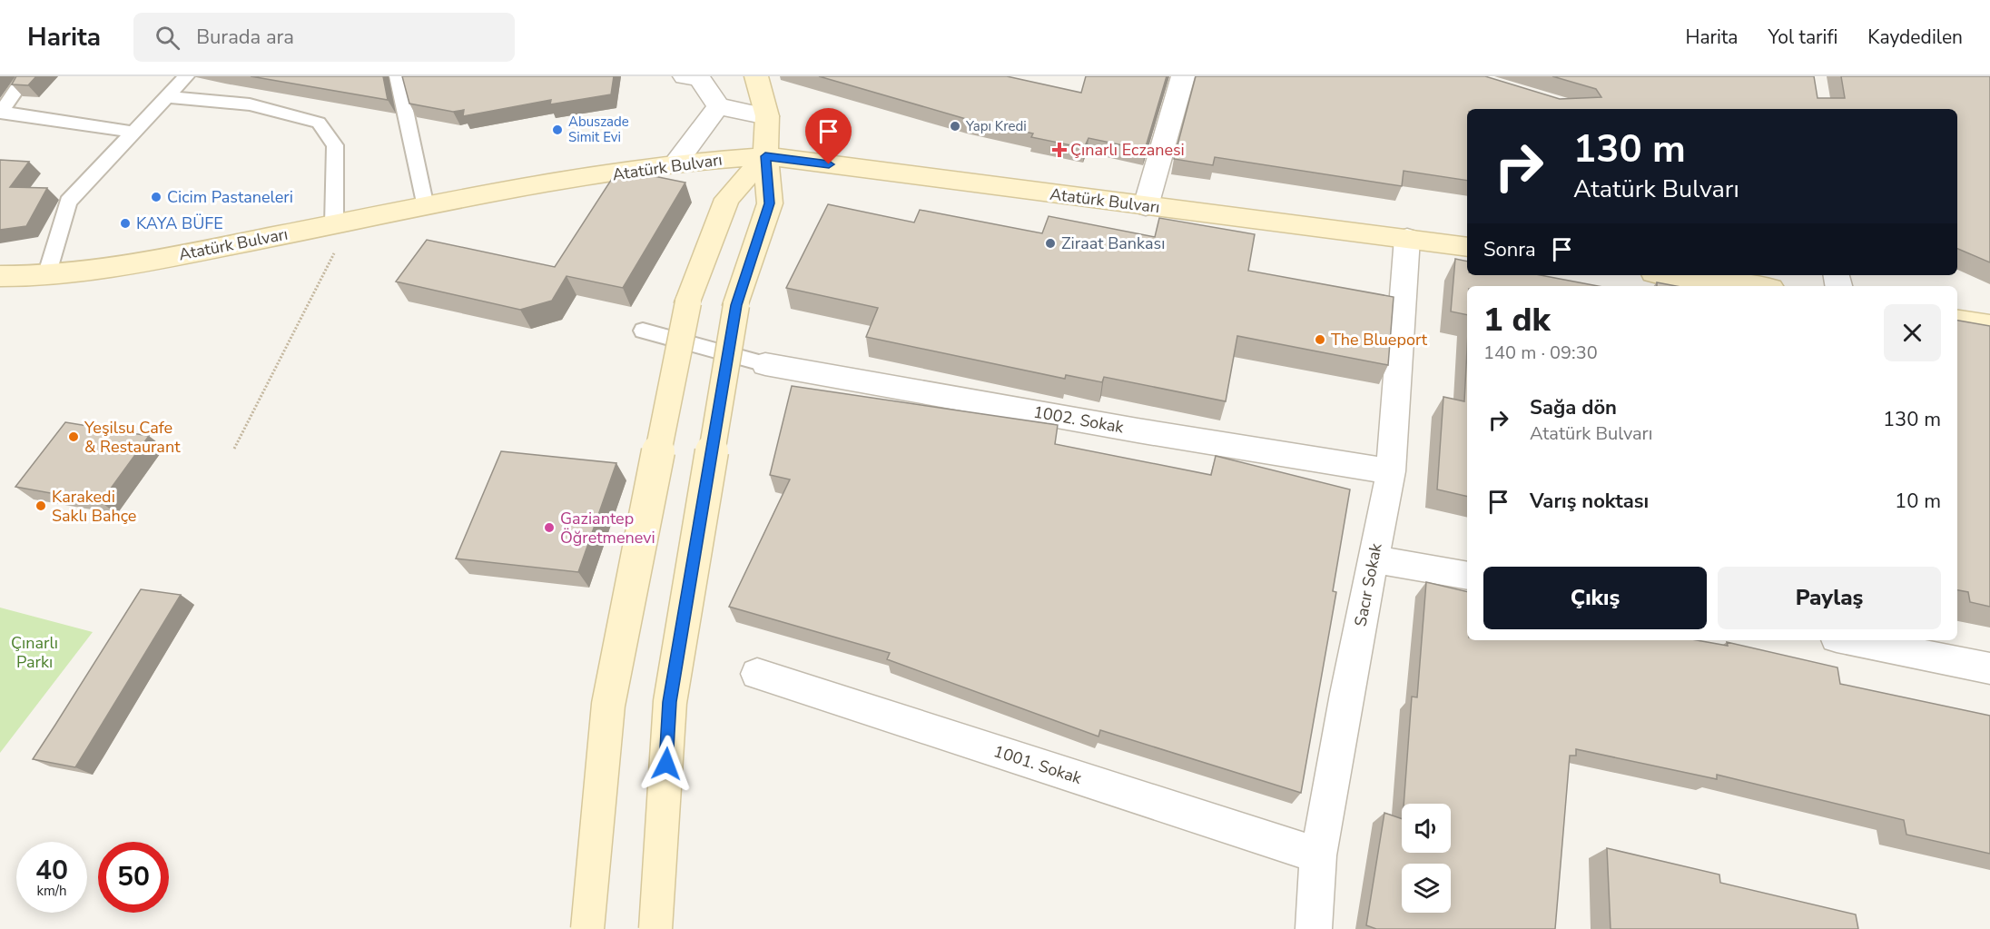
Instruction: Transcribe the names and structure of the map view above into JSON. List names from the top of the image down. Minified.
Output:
{"streets":{"main road":["Atatürk Bulvarı"],"street":["1002. Sokak","Sacır Sokak","1001. Sokak"]},"crossings":[["Atatürk Bulvarı","Sacır Sokak"],["1002. Sokak","Sacır Sokak"],["Sacır Sokak","1001. Sokak"]],"parks":["Çınarlı Parkı"],"places":{"other":["Yapı Kredi","Abuszade Simit Evi","Cicim Pastaneleri","KAYA BÜFE","Ziraat Bankası","The Blueport","Yeşilsu Cafe & Restaurant","Karakedi Saklı Bahçe","Gaziantep Öğretmenevi"],"health":["Çınarlı Eczanesi"]},"page":{"header":"Harita","search":"Burada ara","nav":["Harita","Yol tarifi","Kaydedilen"],"turn":["130 m","Atatürk Bulvarı"],"then":"Sonra","heading":["1 dk","140 m · 09:30"],"list":[{"name":"Sağa dön","note":"Atatürk Bulvarı","value":"130 m"},{"name":"Varış noktası","value":"10 m"}],"buttons":["Çıkış","Paylaş"],"speed":"40 km/h","limit":"50"}}
